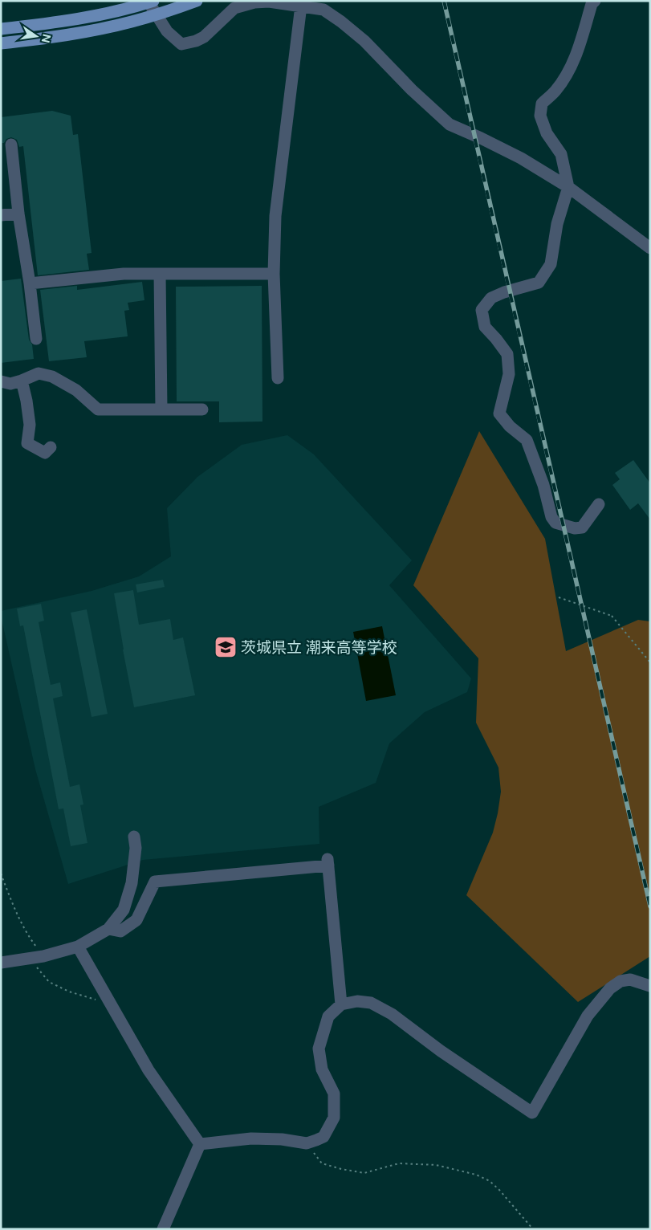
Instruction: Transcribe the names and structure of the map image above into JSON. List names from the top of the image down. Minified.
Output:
{"places":{"school or university":["茨城県立 潮来高等学校"]},"north":"right"}
